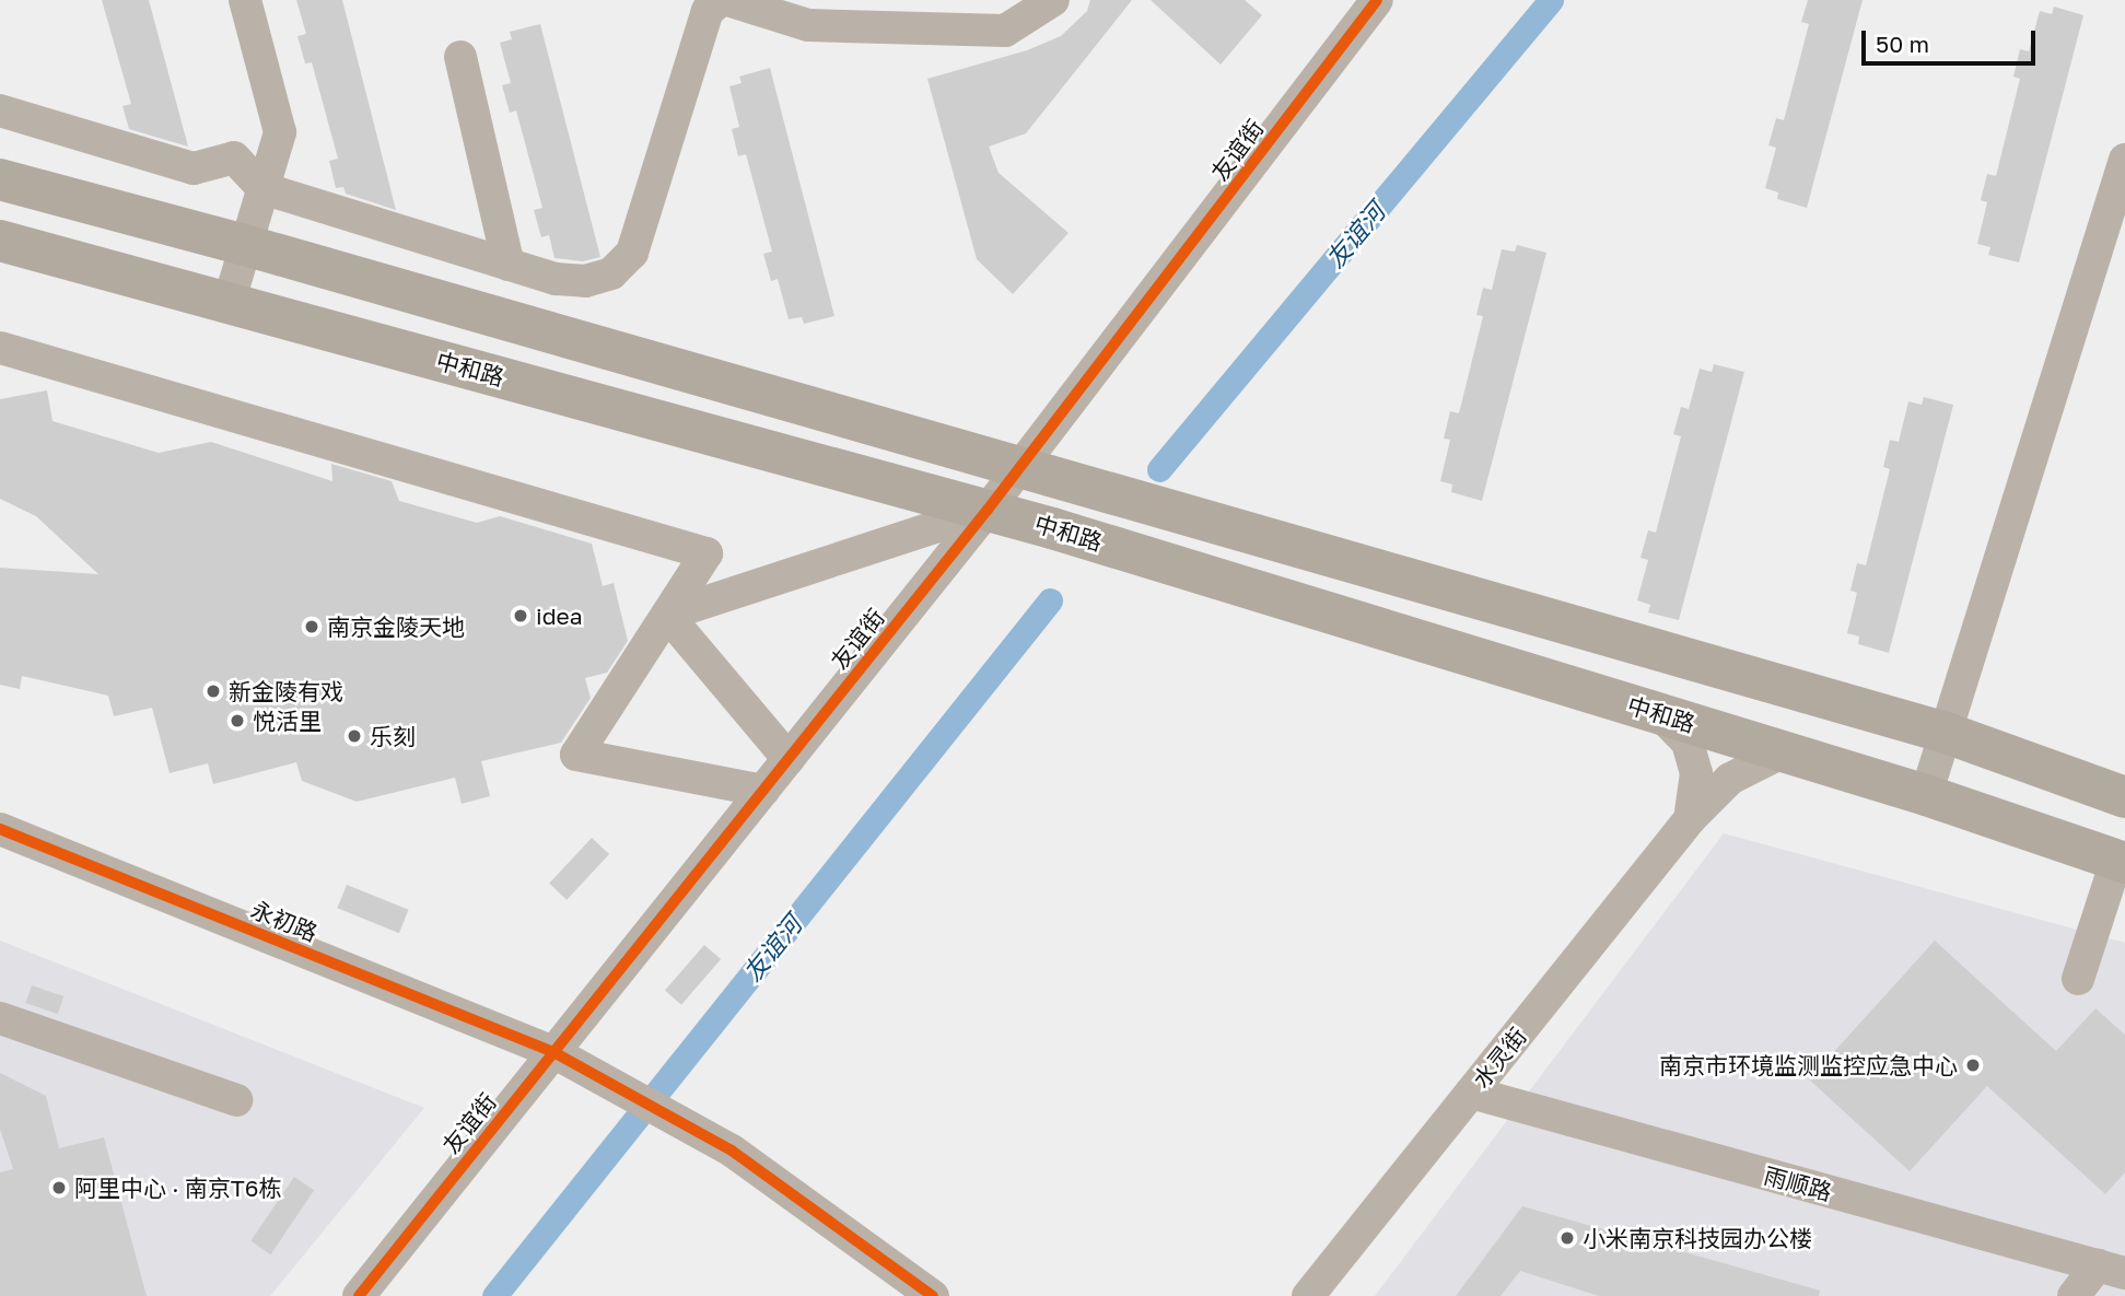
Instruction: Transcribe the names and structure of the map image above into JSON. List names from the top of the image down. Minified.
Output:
{"streets":{"main road":["中和路"],"street":["友谊街","永初路","水灵街","雨顺路"]},"crossings":[["友谊街","中和路"],["友谊街","永初路"],["中和路","水灵街"],["水灵街","雨顺路"]],"water":["友谊河"],"places":["idea","南京金陵天地","新金陵有戏","悦活里","乐刻","南京市环境监测监控应急中心","阿里中心 · 南京T6栋","小米南京科技园办公楼"],"scale_bar":"50 m"}
